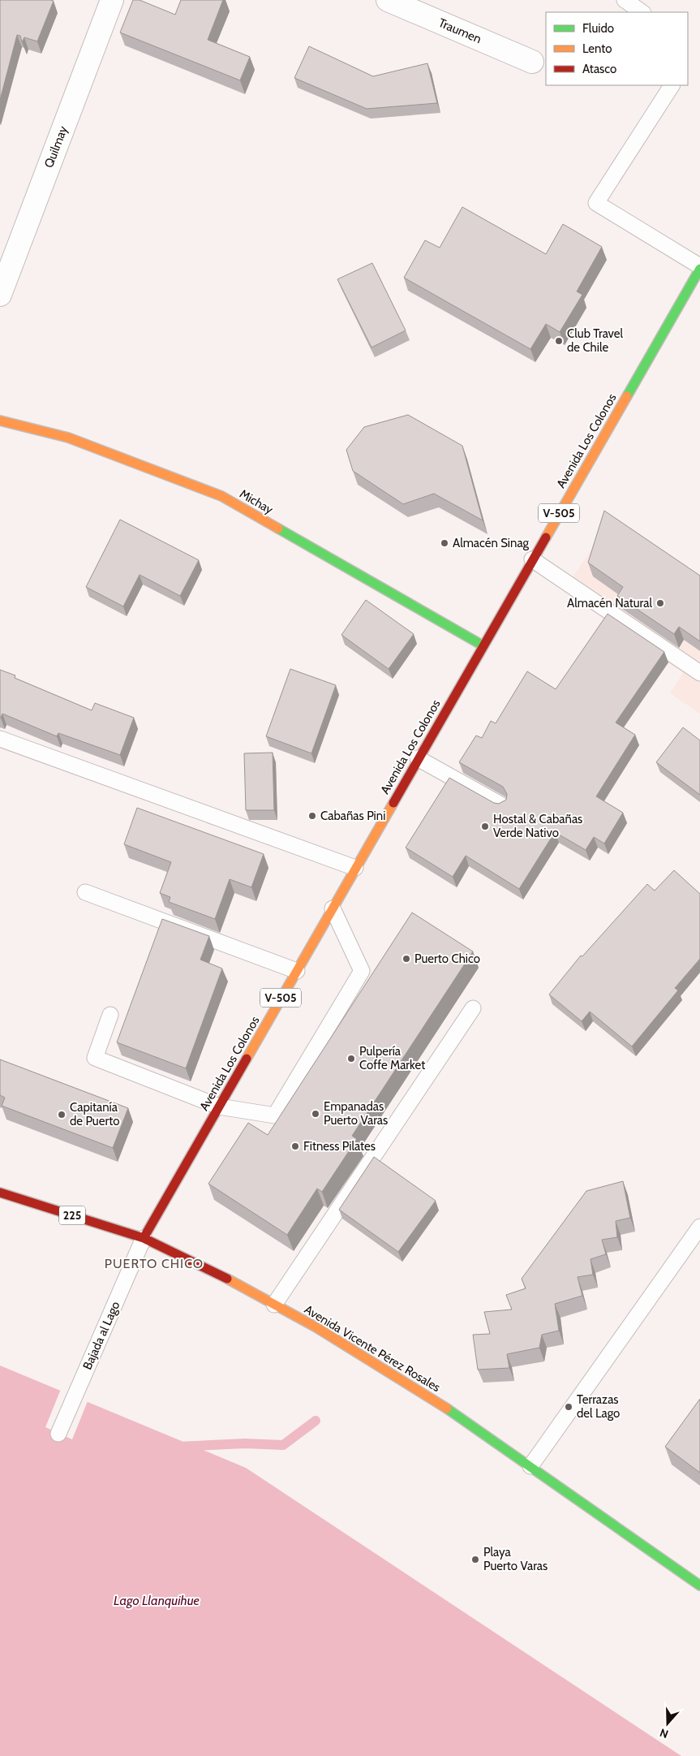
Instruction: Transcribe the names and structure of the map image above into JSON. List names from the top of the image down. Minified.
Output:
{"streets":{"main road":["Avenida Los Colonos","Michay","V-505","225","Avenida Vicente Pérez Rosales"],"street":["Traumen","Quilmay"],"lane":["Bajada al Lago"]},"crossings":[["Avenida Los Colonos","Michay"],["Avenida Los Colonos","Bajada al Lago"],["Avenida Los Colonos","Avenida Vicente Pérez Rosales"],["Bajada al Lago","Avenida Vicente Pérez Rosales"]],"districts":["PUERTO CHICO"],"water":["Lago Llanquihue"],"places":["Club Travel de Chile","Almacén Sinag","Almacén Natural","Cabañas Pini","Hostal & Cabañas Verde Nativo","Puerto Chico","Pulpería Coffe Market","Empanadas Puerto Varas","Capitanía de Puerto","Fitness Pilates","Terrazas del Lago","Playa Puerto Varas"],"legend":["Fluido","Lento","Atasco"],"north":"bottom"}
